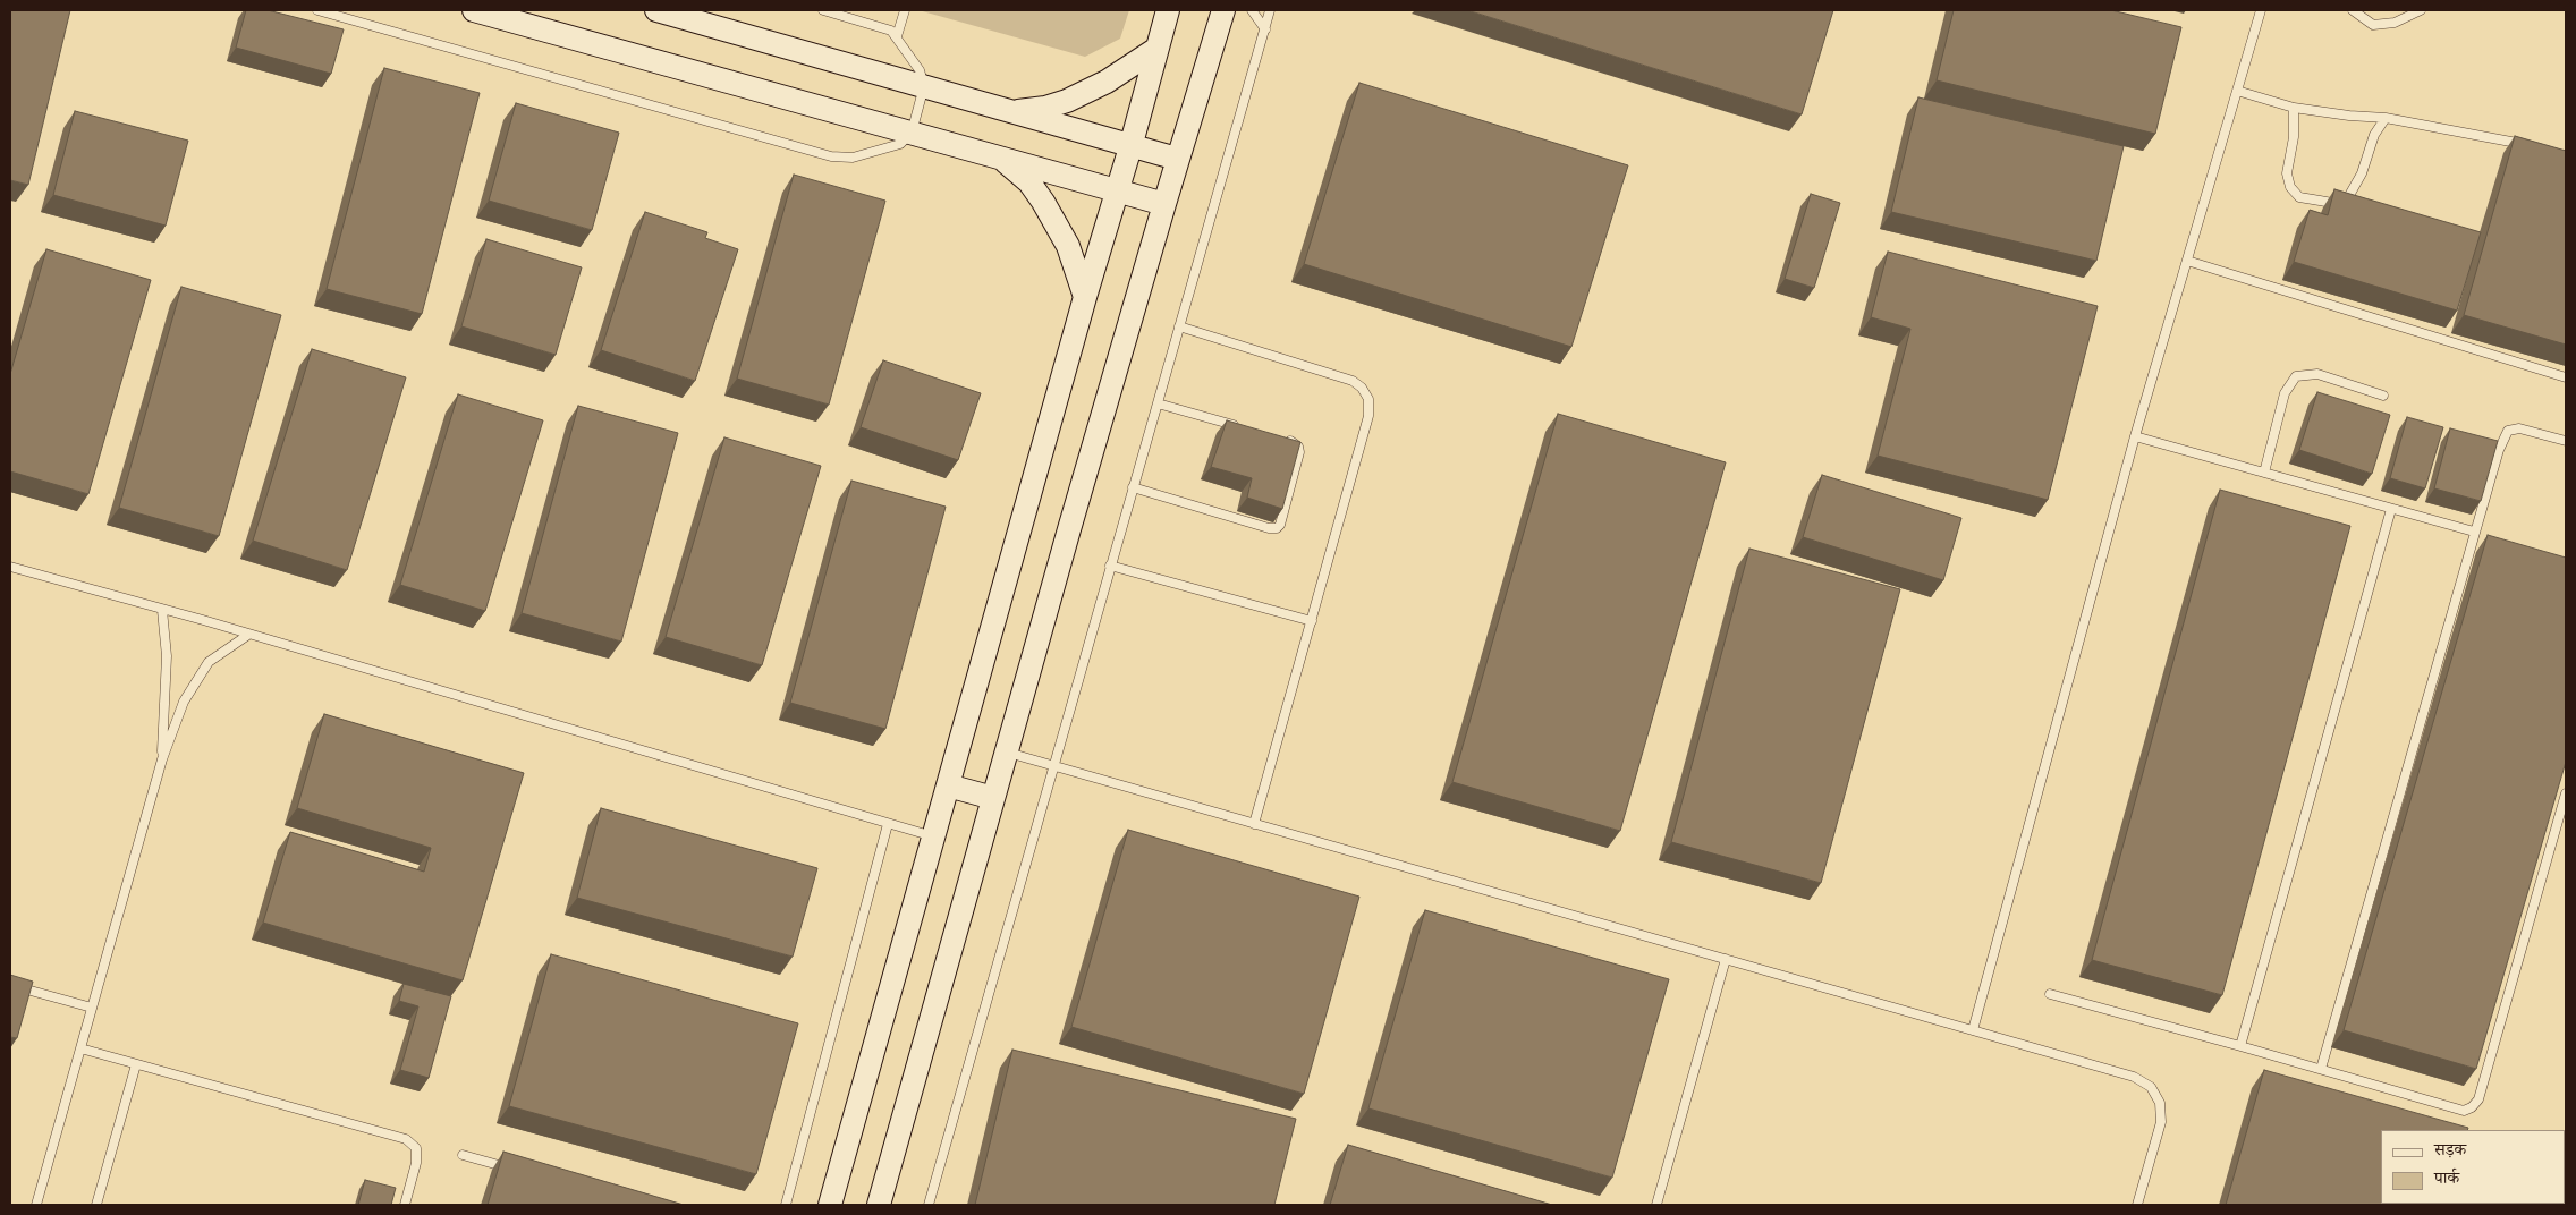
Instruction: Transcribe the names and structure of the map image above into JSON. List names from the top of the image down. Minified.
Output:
{"legend":["सड़क","पार्क"]}
